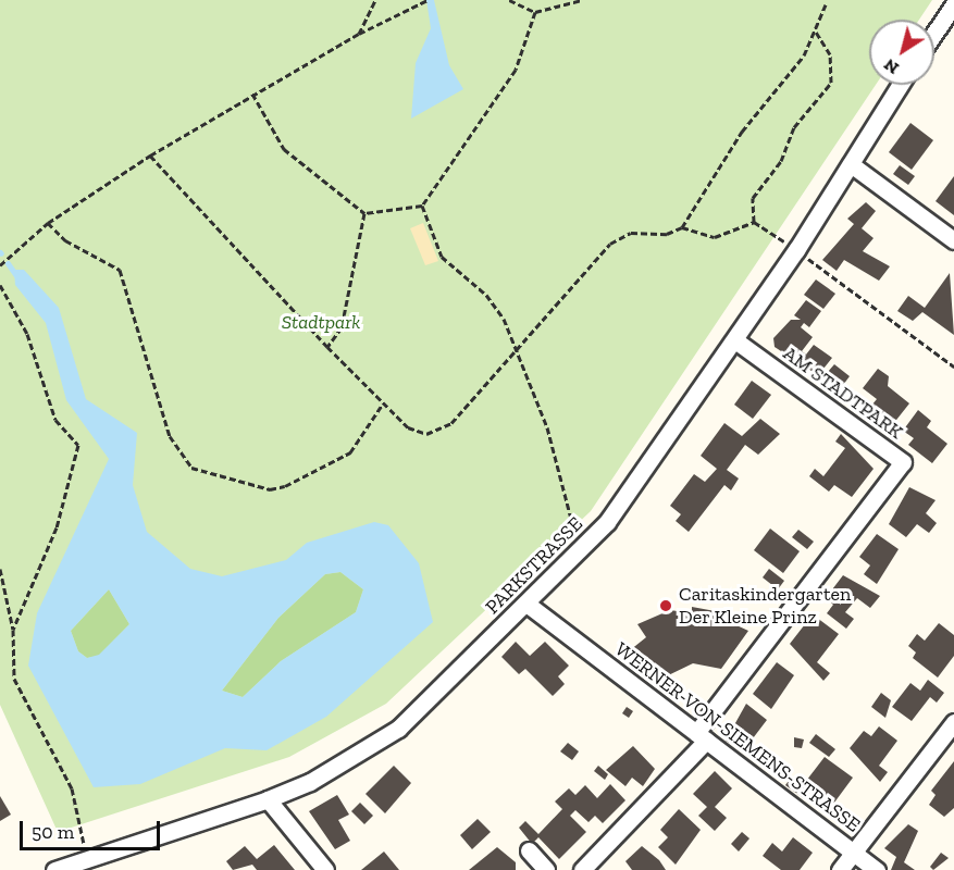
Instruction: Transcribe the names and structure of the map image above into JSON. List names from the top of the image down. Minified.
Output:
{"streets":{"street":["AM STADTPARK","PARKSTRASSE","WERNER-VON-SIEMENS-STRASSE"]},"crossings":[["AM STADTPARK","PARKSTRASSE"],["AM STADTPARK","WERNER-VON-SIEMENS-STRASSE"],["PARKSTRASSE","WERNER-VON-SIEMENS-STRASSE"]],"parks":["Stadtpark"],"places":["Caritaskindergarten Der Kleine Prinz"],"scale_bar":"50 m","north":"bottom left"}
